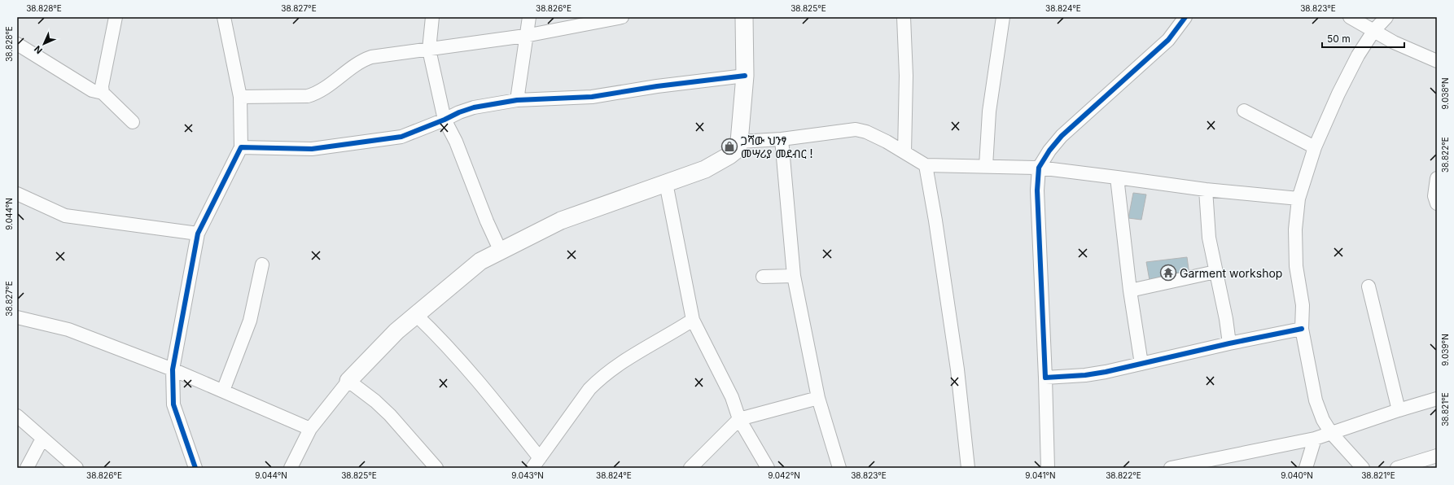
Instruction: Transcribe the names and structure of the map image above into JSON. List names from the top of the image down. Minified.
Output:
{"places":{"shop":["ጋሻው ህንፃ መሣሪያ መደብር !"],"temple":["Garment workshop"]},"scale_bar":"50 m","north":"bottom left","coordinates":["38.828°E","38.827°E","38.826°E","38.825°E","38.824°E","38.823°E","9.038°N","38.822°E","9.044°N","9.039°N","38.821°E","9.043°N","9.042°N","9.041°N","9.040°N"]}
